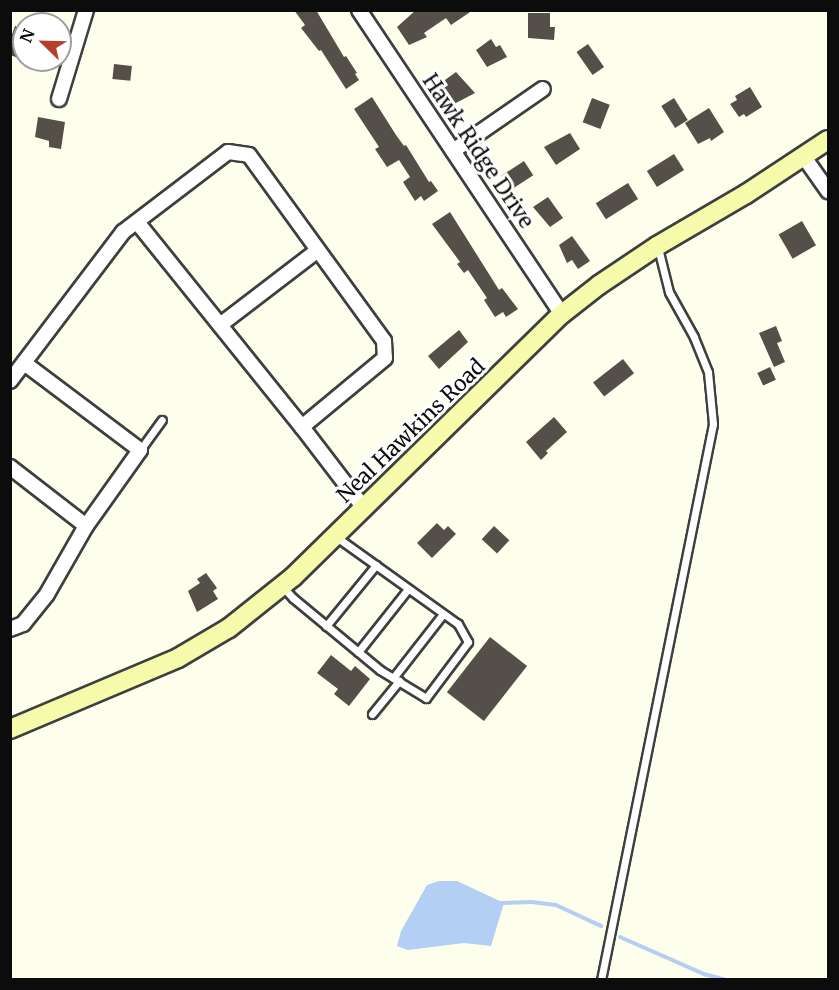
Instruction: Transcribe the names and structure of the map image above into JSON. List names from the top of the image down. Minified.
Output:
{"streets":{"street":["Hawk Ridge Drive","Neal Hawkins Road"]},"crossings":[["Hawk Ridge Drive","Neal Hawkins Road"]],"north":"top left"}
